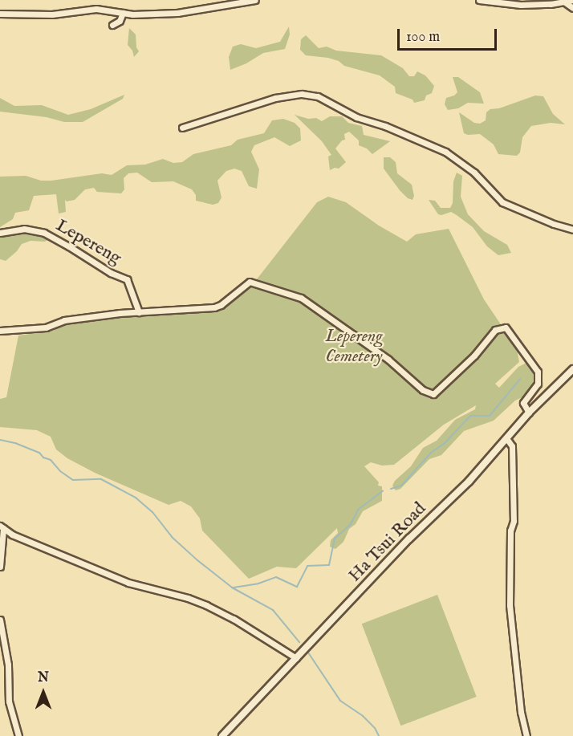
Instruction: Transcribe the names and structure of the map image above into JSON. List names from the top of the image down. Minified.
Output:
{"streets":{"street":["Lepereng","Ha Tsui Road"]},"parks":["Lepereng Cemetery"],"scale_bar":"100 m","north":"top"}
